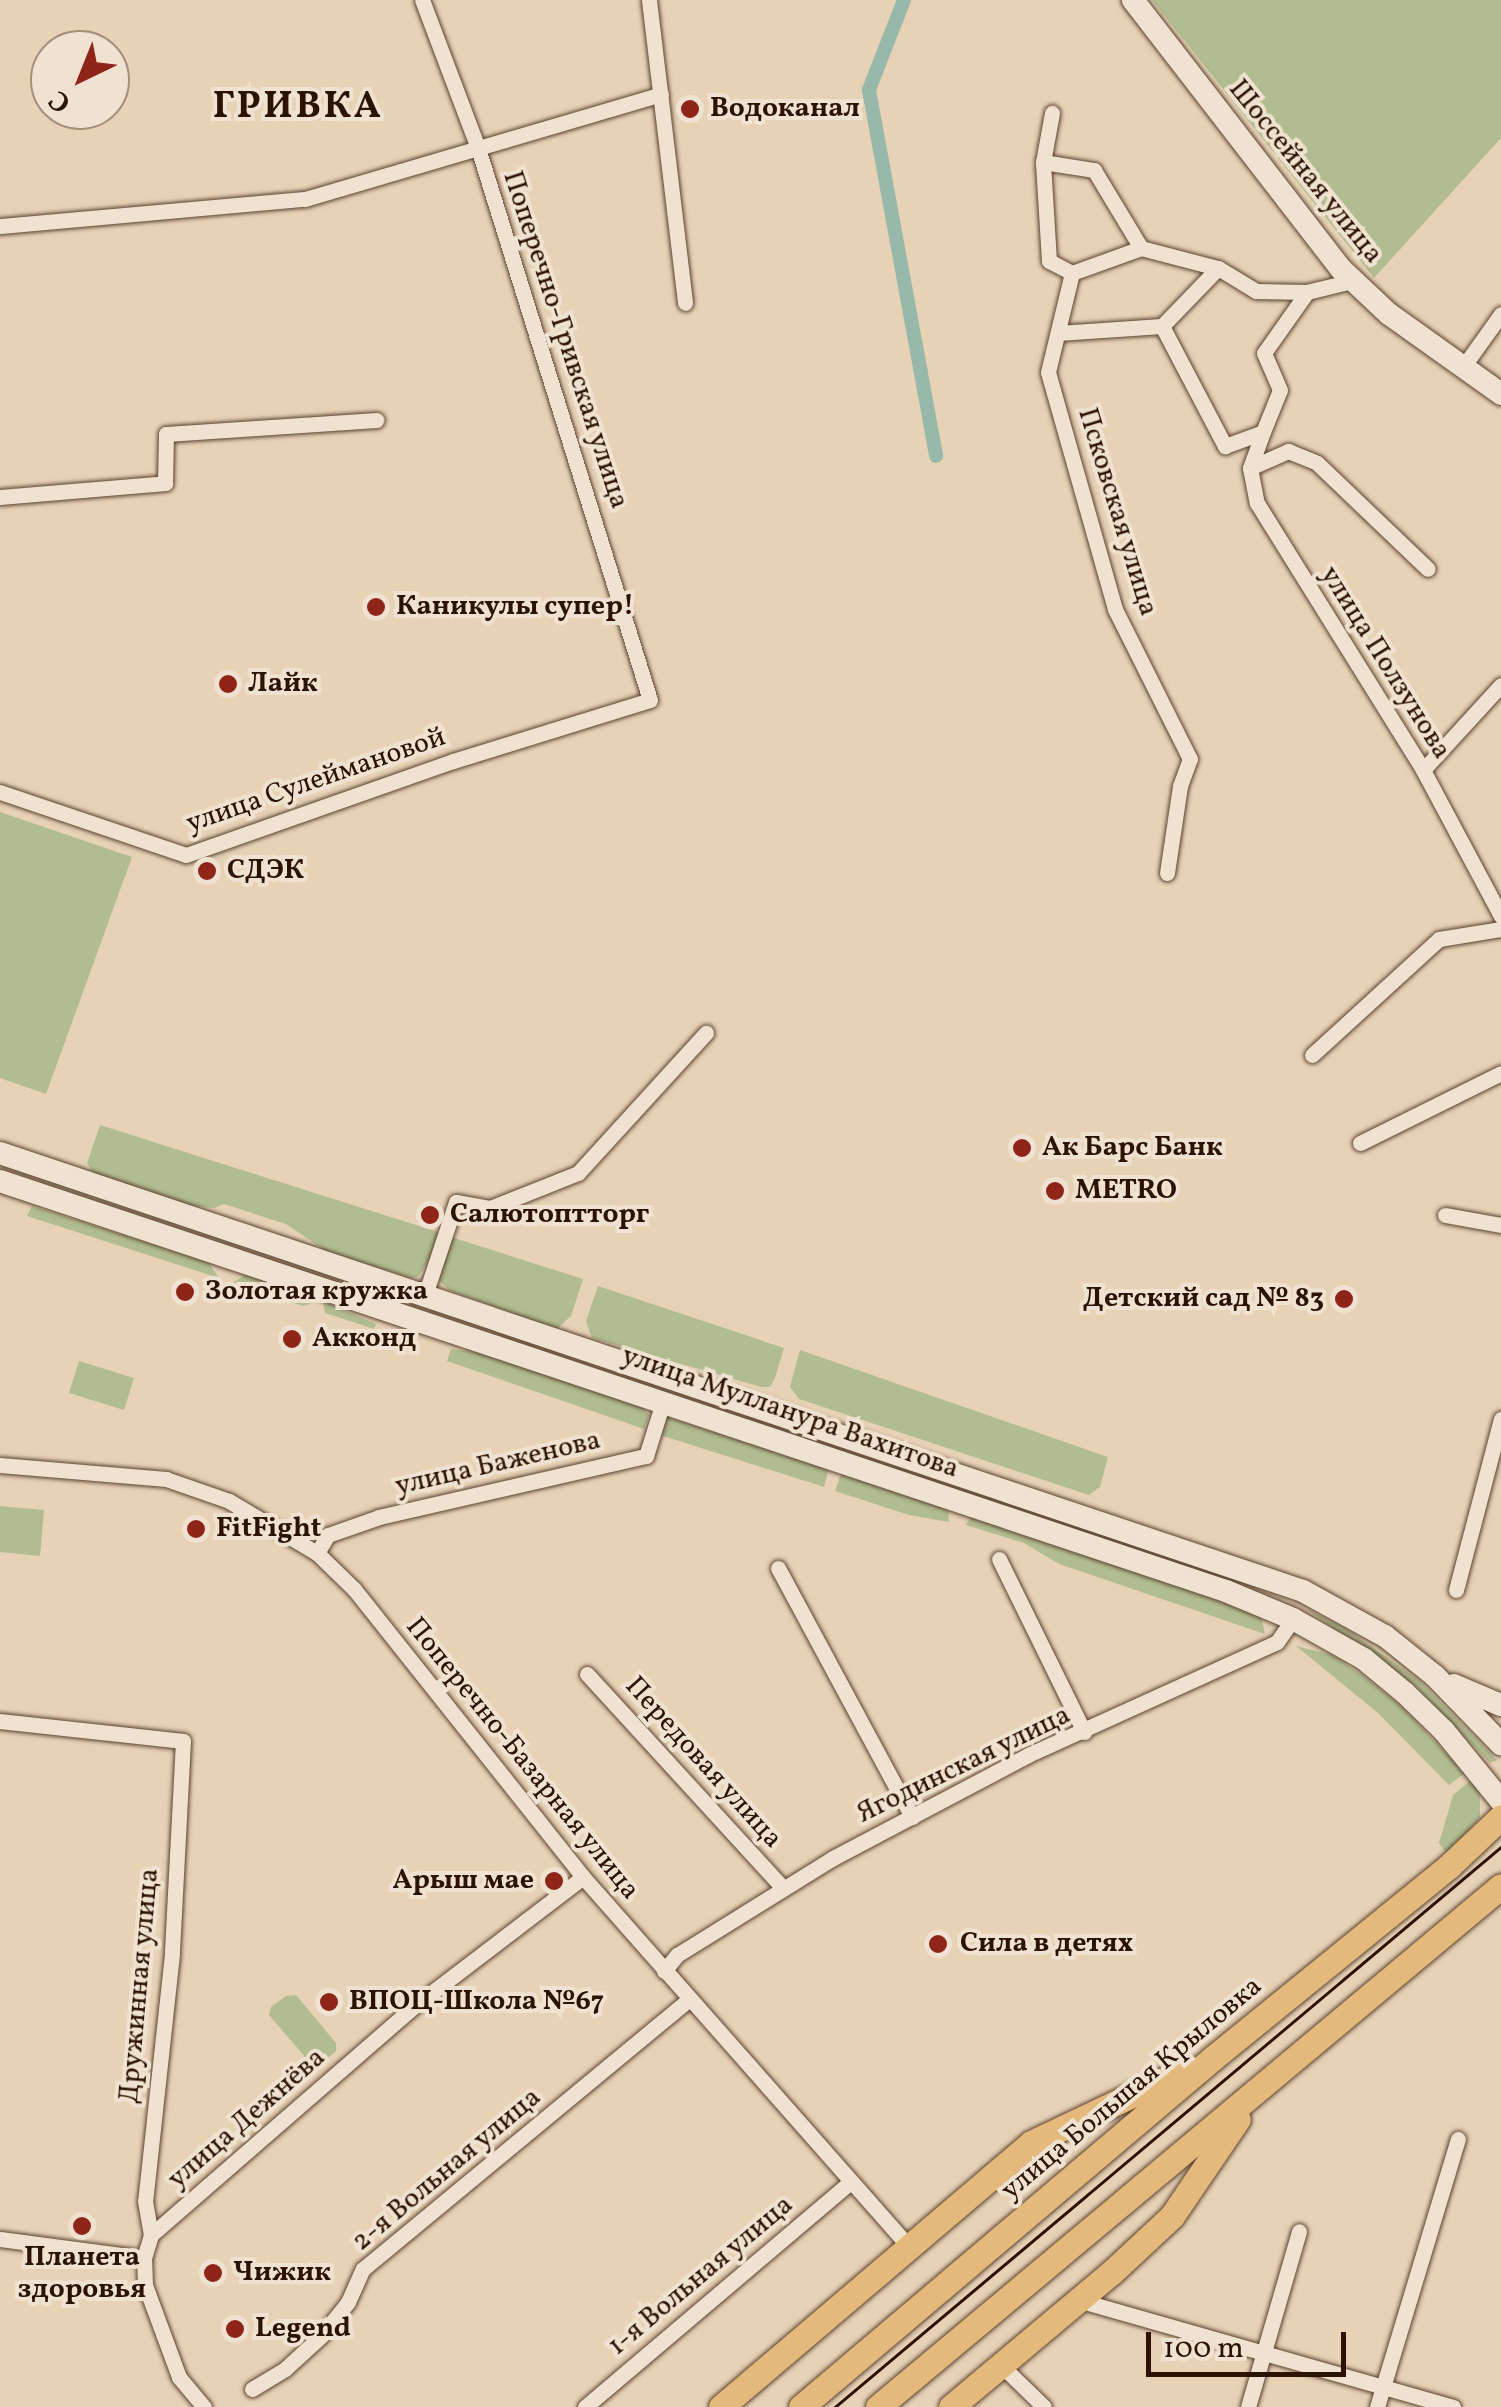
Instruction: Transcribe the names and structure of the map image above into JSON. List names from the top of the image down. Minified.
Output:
{"streets":{"main road":["Шоссейная улица","улица Мулланура Вахитова","улица Большая Крыловка"],"street":["Поперечно-Гривская улица","Псковская улица","улица Ползунова","улица Сулеймановой","улица Баженова","Поперечно-Базарная улица","Передовая улица","Ягодинская улица","Дружинная улица","улица Дежнёва","2-я Вольная улица","1-я Вольная улица"]},"crossings":[["Поперечно-Гривская улица","улица Сулеймановой"],["улица Мулланура Вахитова","улица Баженова"],["улица Мулланура Вахитова","Ягодинская улица"],["улица Баженова","Поперечно-Базарная улица"],["Поперечно-Базарная улица","Ягодинская улица"],["Поперечно-Базарная улица","улица Дежнёва"],["Поперечно-Базарная улица","2-я Вольная улица"],["Поперечно-Базарная улица","1-я Вольная улица"],["Передовая улица","Ягодинская улица"],["Дружинная улица","улица Дежнёва"]],"districts":["ГРИВКА"],"places":["Водоканал","Каникулы супер!","Лайк","СДЭК","Ак Барс Банк","METRO","Салютоптторг","Золотая кружка","Детский сад № 83","Акконд","FitFight","Арыш мае","Сила в детях","ВПОЦ-Школа №67","Планета здоровья","Чижик","Legend"],"scale_bar":"100 m","north":"bottom left"}
